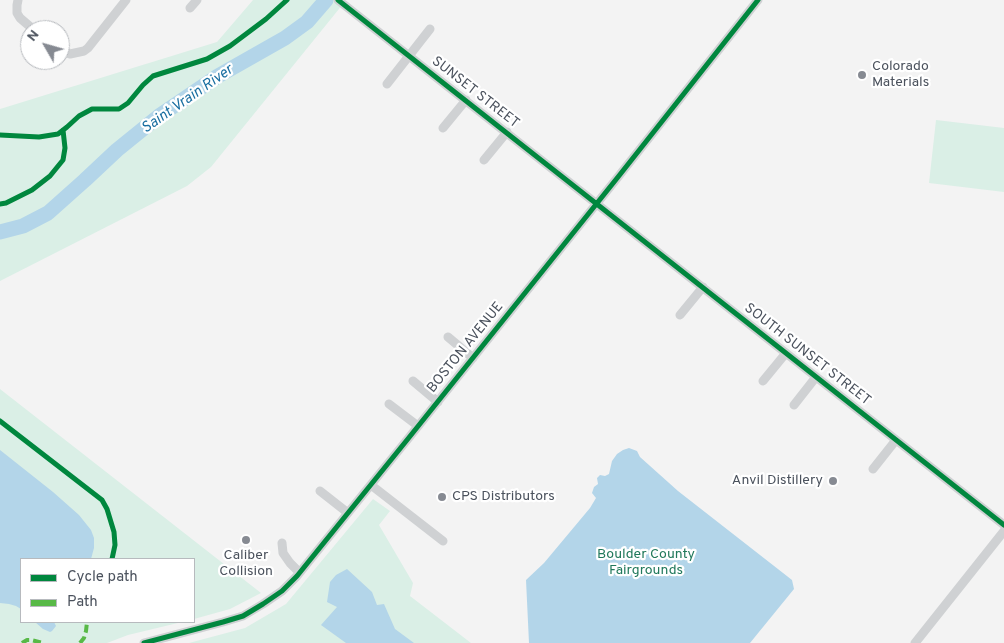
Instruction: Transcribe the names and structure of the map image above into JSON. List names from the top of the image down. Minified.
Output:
{"streets":{"street":["SUNSET STREET","BOSTON AVENUE","SOUTH SUNSET STREET"]},"crossings":[["SUNSET STREET","BOSTON AVENUE"],["SUNSET STREET","SOUTH SUNSET STREET"],["BOSTON AVENUE","SOUTH SUNSET STREET"]],"water":["Saint Vrain River"],"parks":["Boulder County Fairgrounds"],"places":["Colorado Materials","Anvil Distillery","CPS Distributors","Caliber Collision"],"legend":["Cycle path","Path"],"north":"top left"}
